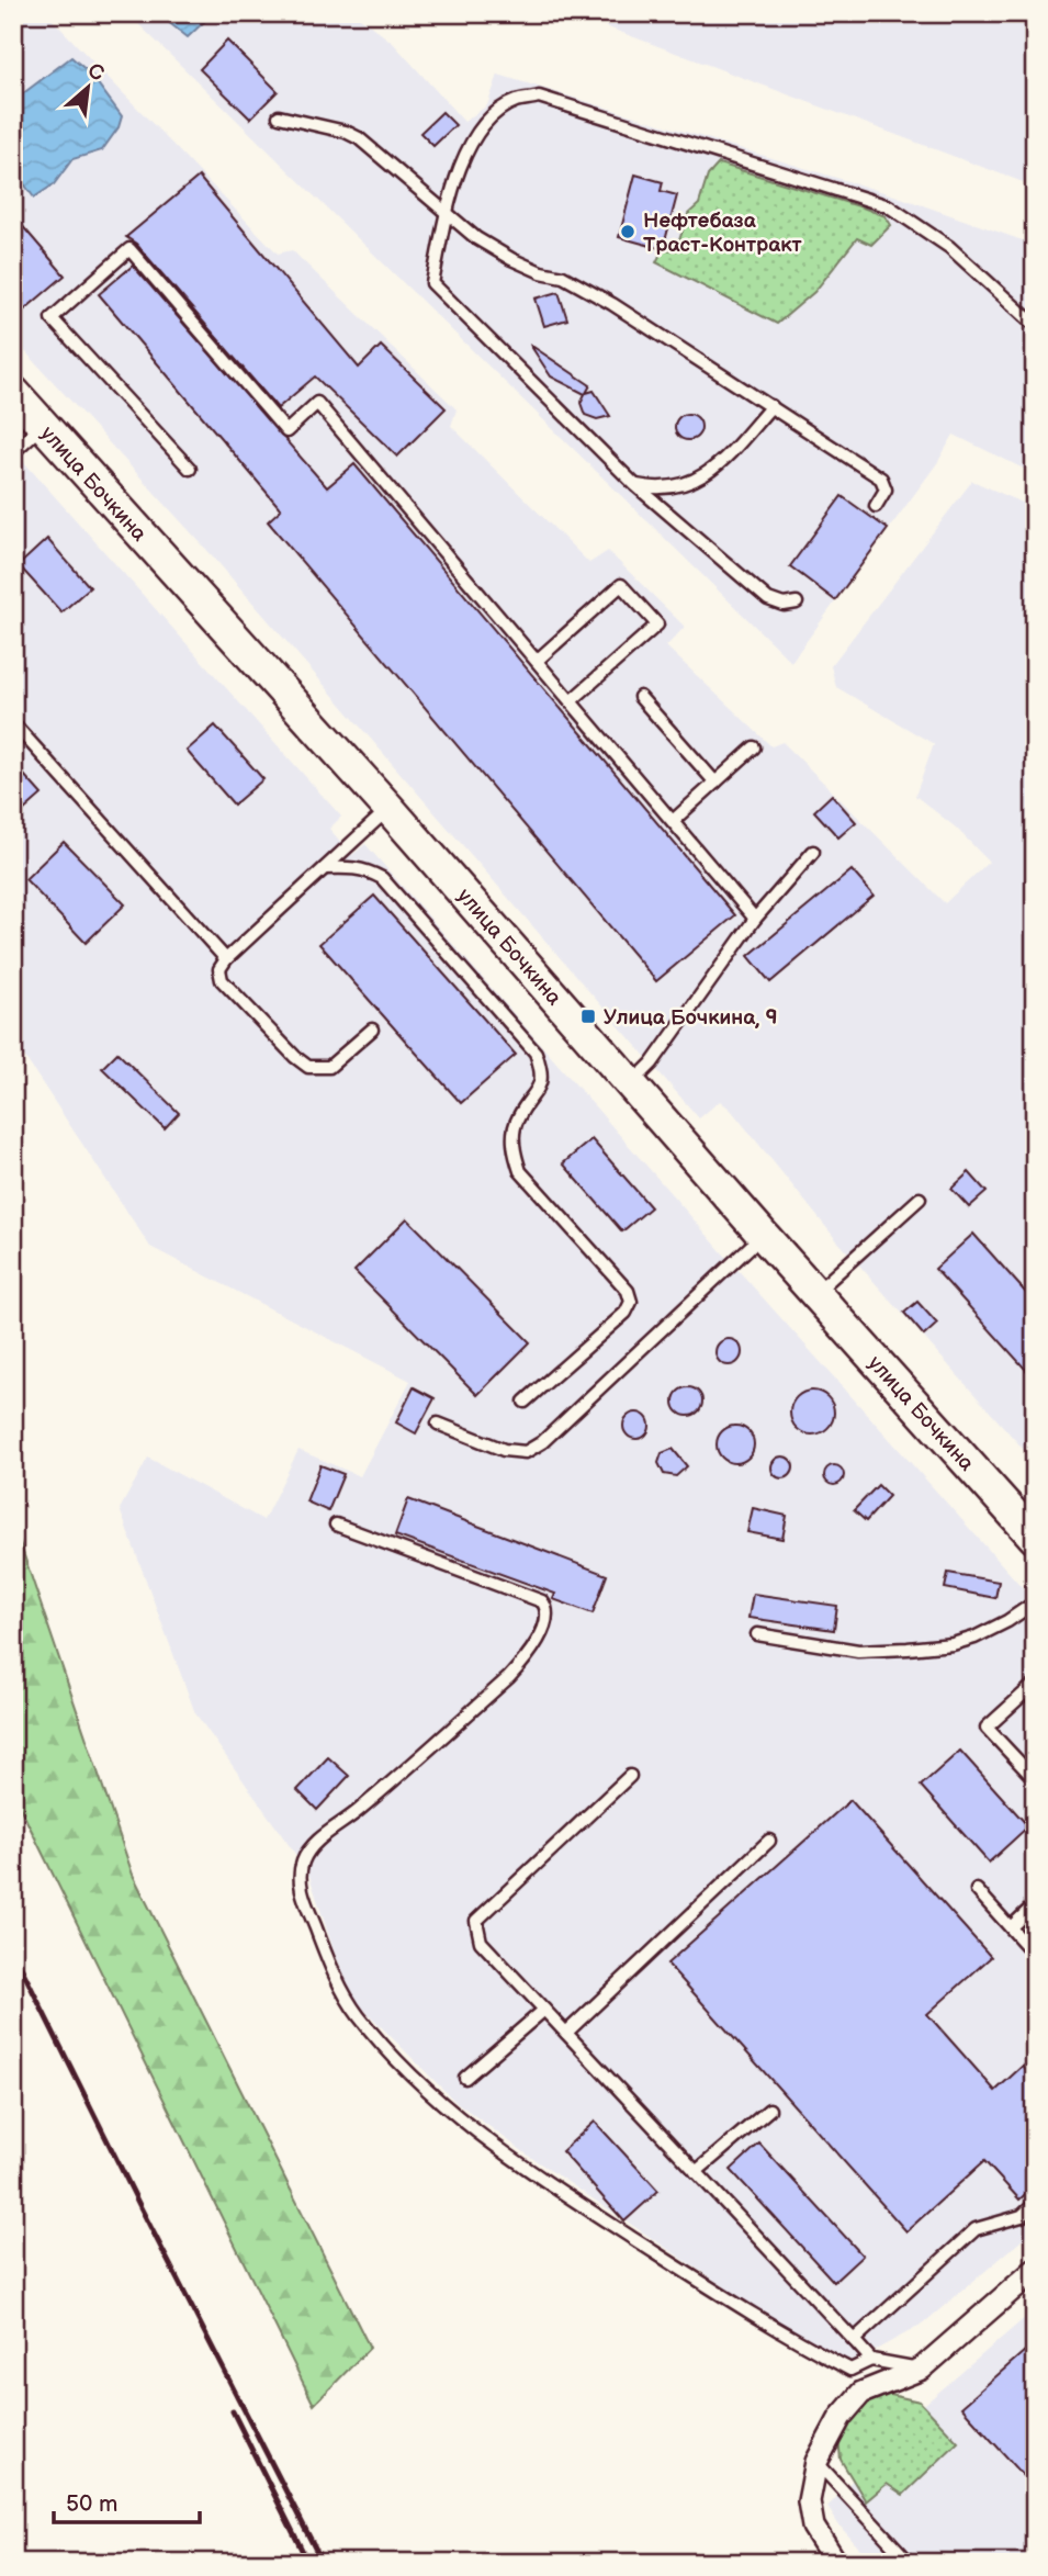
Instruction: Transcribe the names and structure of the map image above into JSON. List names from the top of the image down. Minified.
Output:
{"streets":{"street":["улица Бочкина"]},"places":{"other":["Нефтебаза Траст-Контракт"],"transit":["Улица Бочкина, 9"]},"scale_bar":"50 m","north":"top right"}
